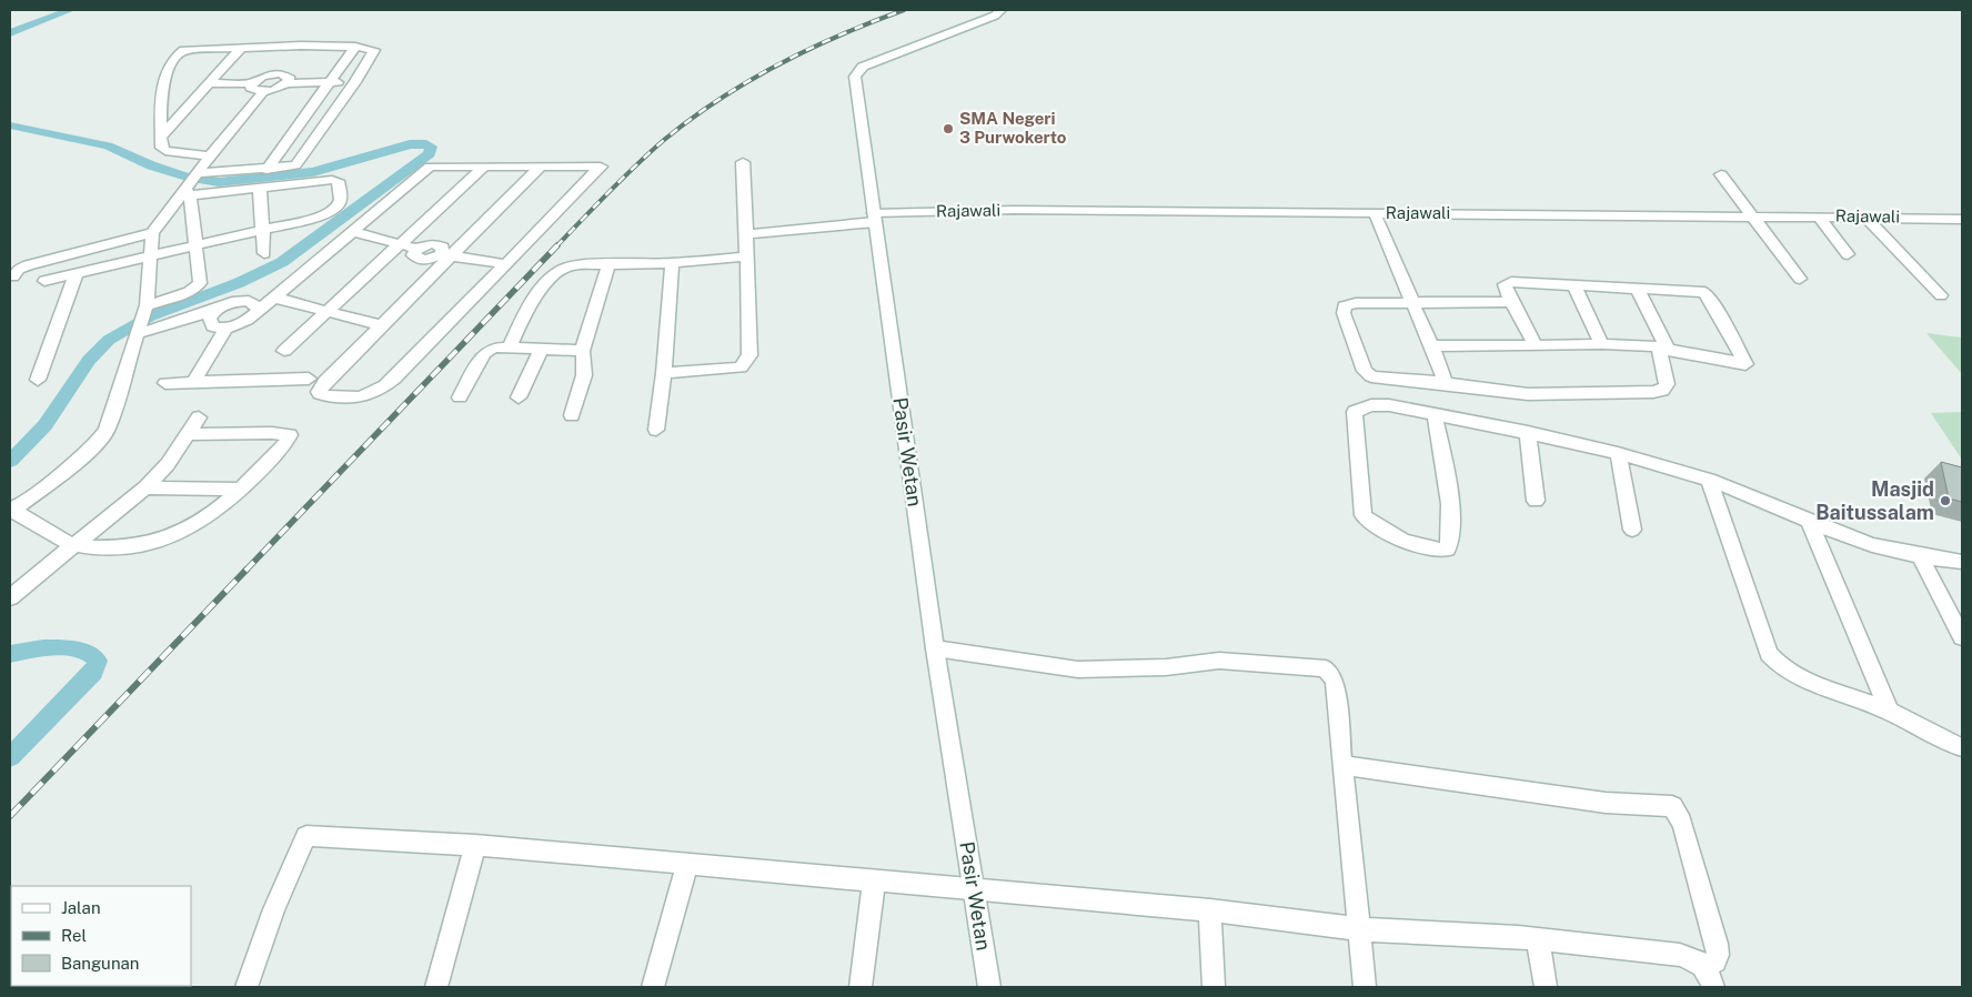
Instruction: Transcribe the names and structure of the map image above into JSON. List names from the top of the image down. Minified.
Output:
{"streets":{"street":["Rajawali","Pasir Wetan"]},"crossings":[["Rajawali","Pasir Wetan"]],"places":["SMA Negeri 3 Purwokerto","Masjid Baitussalam"],"legend":["Jalan","Rel","Bangunan"]}
